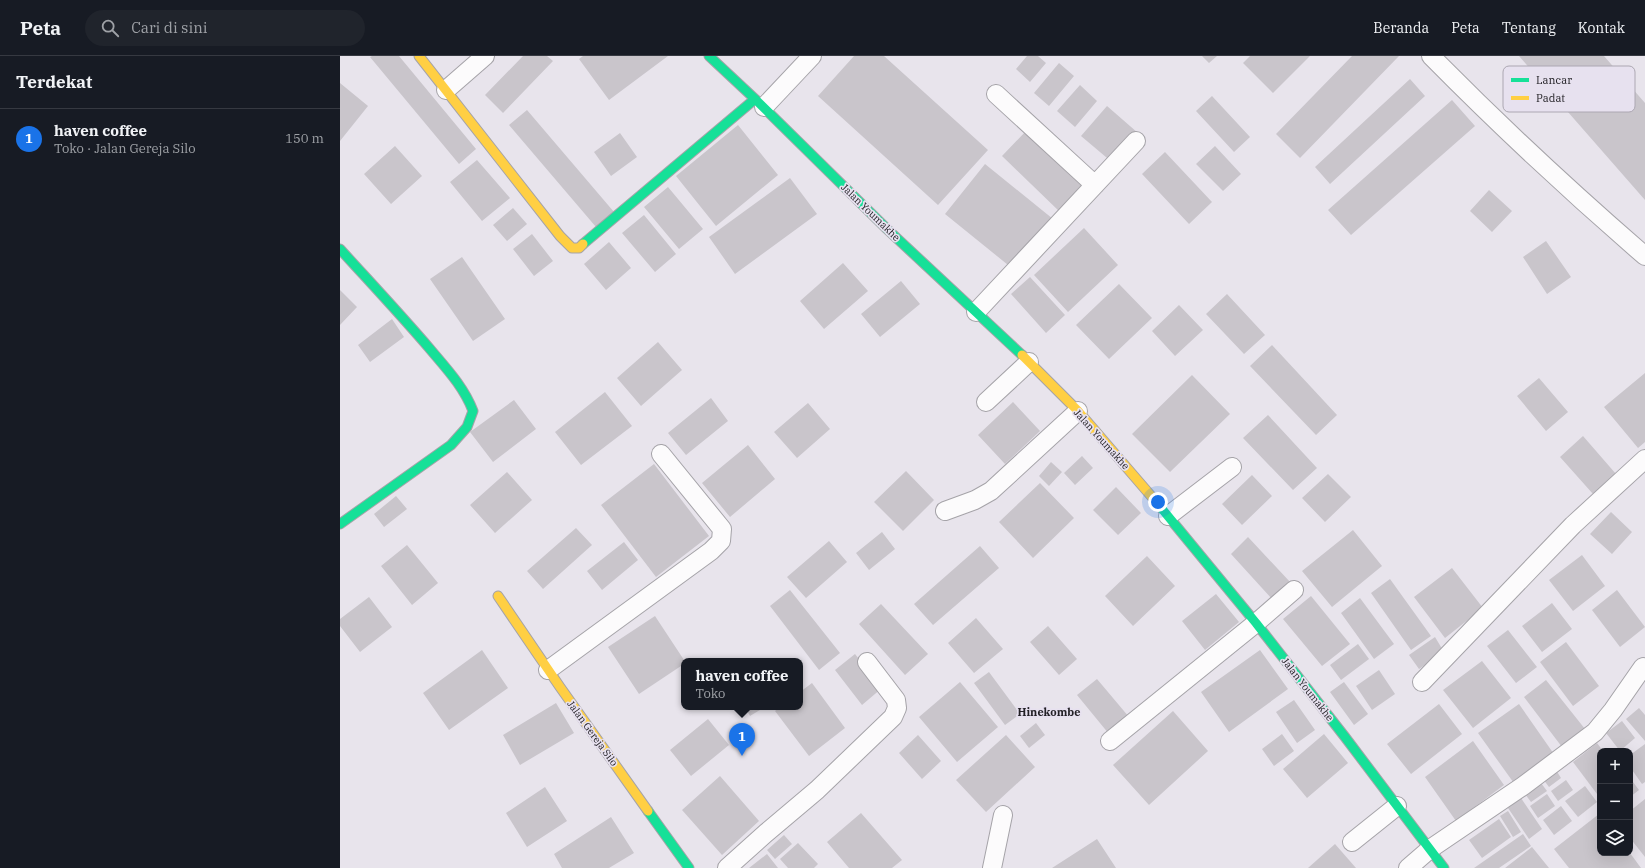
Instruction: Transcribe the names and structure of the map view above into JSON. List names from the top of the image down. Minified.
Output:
{"streets":{"street":["Jalan Youmakhe","Jalan Gereja Silo"]},"districts":["Hinekombe"],"legend":["Lancar","Padat"],"page":{"header":"Peta","search":"Cari di sini","nav":["Beranda","Peta","Tentang","Kontak"],"heading":"Terdekat","list":[{"mark":"1","name":"haven coffee","note":"Toko · Jalan Gereja Silo","value":"150 m"}],"popup":["haven coffee","Toko"],"pins":"1","map_buttons":["+","−"]}}
